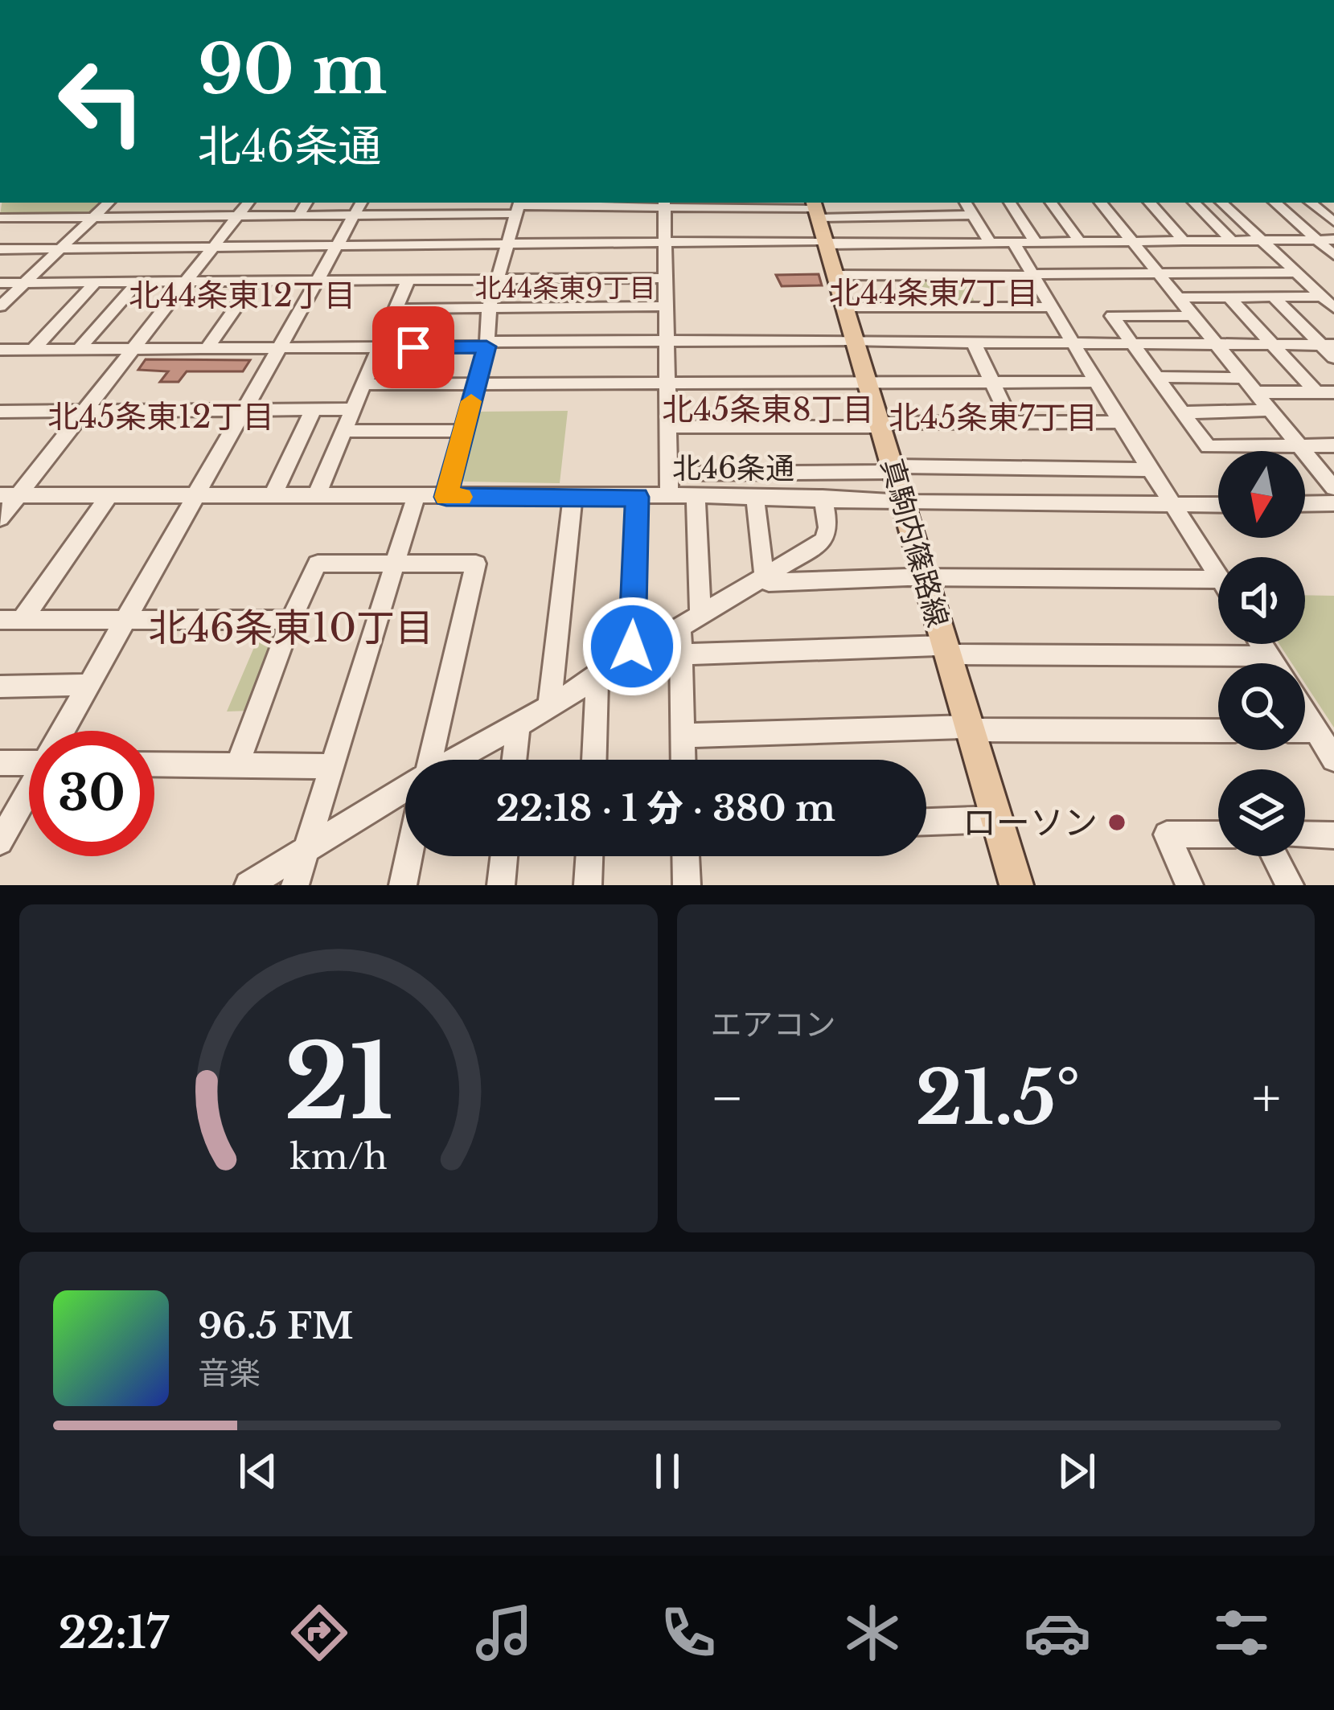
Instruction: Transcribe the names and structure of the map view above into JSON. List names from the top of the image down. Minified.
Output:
{"streets":{"main road":["真駒内篠路線"],"street":["北46条通"]},"crossings":[["北46条通","真駒内篠路線"]],"districts":["北44条東9丁目","北44条東7丁目","北44条東12丁目","北45条東8丁目","北45条東12丁目","北45条東7丁目","北46条東10丁目"],"places":["ローソン"],"north":"bottom","page":{"turn":["90 m","北46条通"],"limit":"30","trip":"22:18 · 1 分 · 380 m","tile":"エアコン","heat":["−","21.5°","+"],"song":["96.5 FM","音楽"],"tabs":"22:17","gauge":["21","km/h"]}}
